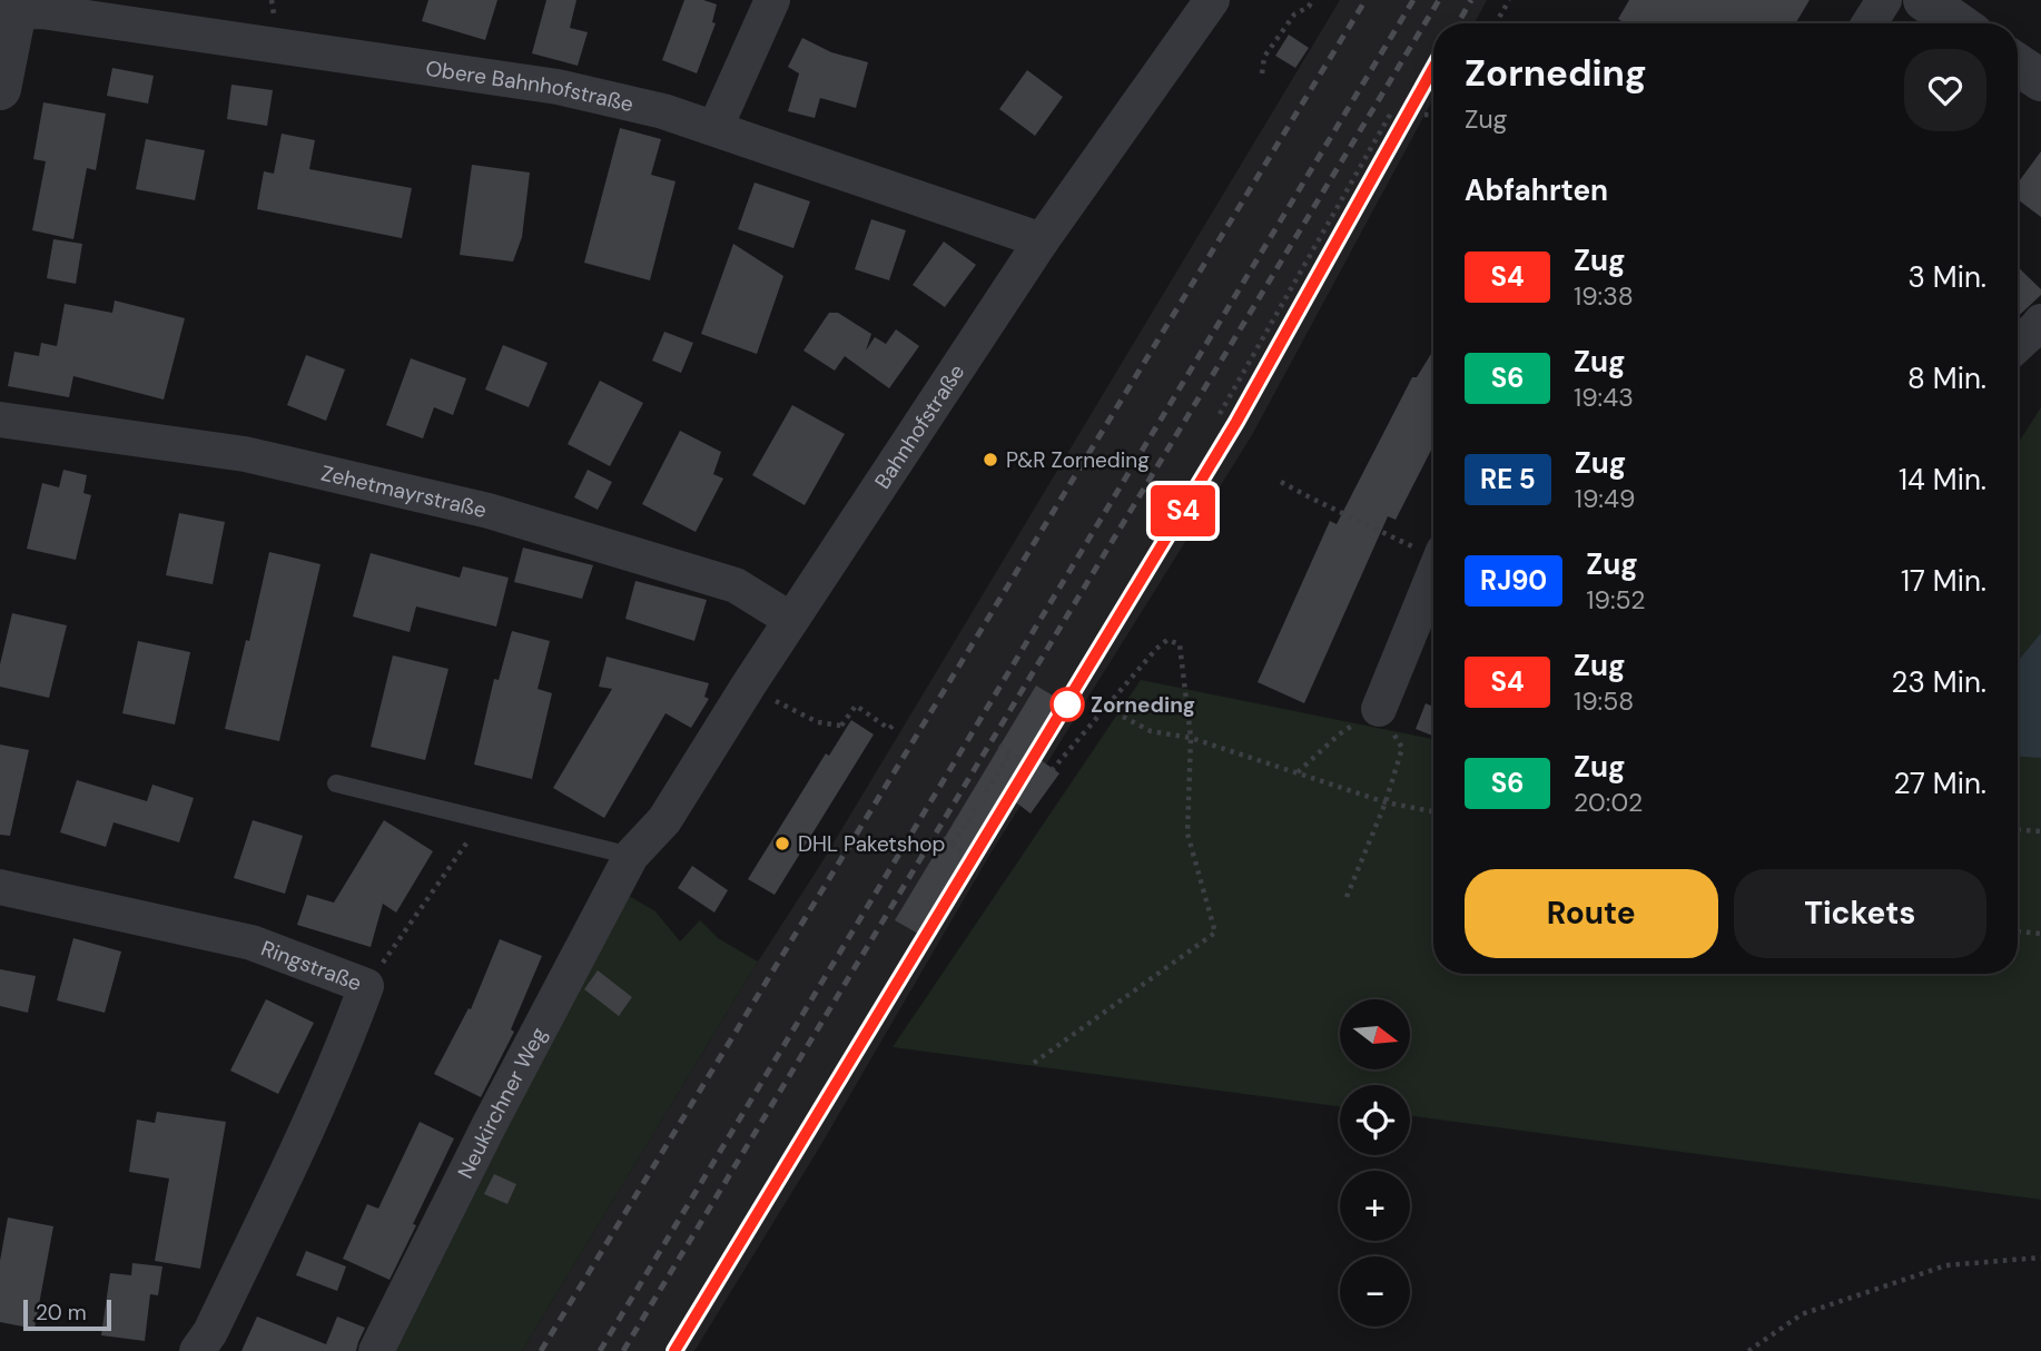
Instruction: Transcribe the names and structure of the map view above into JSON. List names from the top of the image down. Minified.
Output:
{"streets":{"street":["Obere Bahnhofstraße","Bahnhofstraße","Zehetmayrstraße","Ringstraße","Neukirchner Weg"]},"crossings":[["Obere Bahnhofstraße","Bahnhofstraße"],["Bahnhofstraße","Zehetmayrstraße"],["Bahnhofstraße","Neukirchner Weg"]],"places":["P&R Zorneding","Zorneding","DHL Paketshop"],"scale_bar":"20 m","north":"right","page":{"on_map":"S4","heading":[["Zorneding","Zug"],"Abfahrten"],"list":[{"mark":"S4","name":"Zug","note":"19:38","value":"3 Min."},{"mark":"S6","name":"Zug","note":"19:43","value":"8 Min."},{"mark":"RE 5","name":"Zug","note":"19:49","value":"14 Min."},{"mark":"RJ90","name":"Zug","note":"19:52","value":"17 Min."},{"mark":"S4","name":"Zug","note":"19:58","value":"23 Min."},{"mark":"S6","name":"Zug","note":"20:02","value":"27 Min."}],"buttons":["Route","Tickets"],"map_buttons":["+","−"],"scale":"20 m"}}
